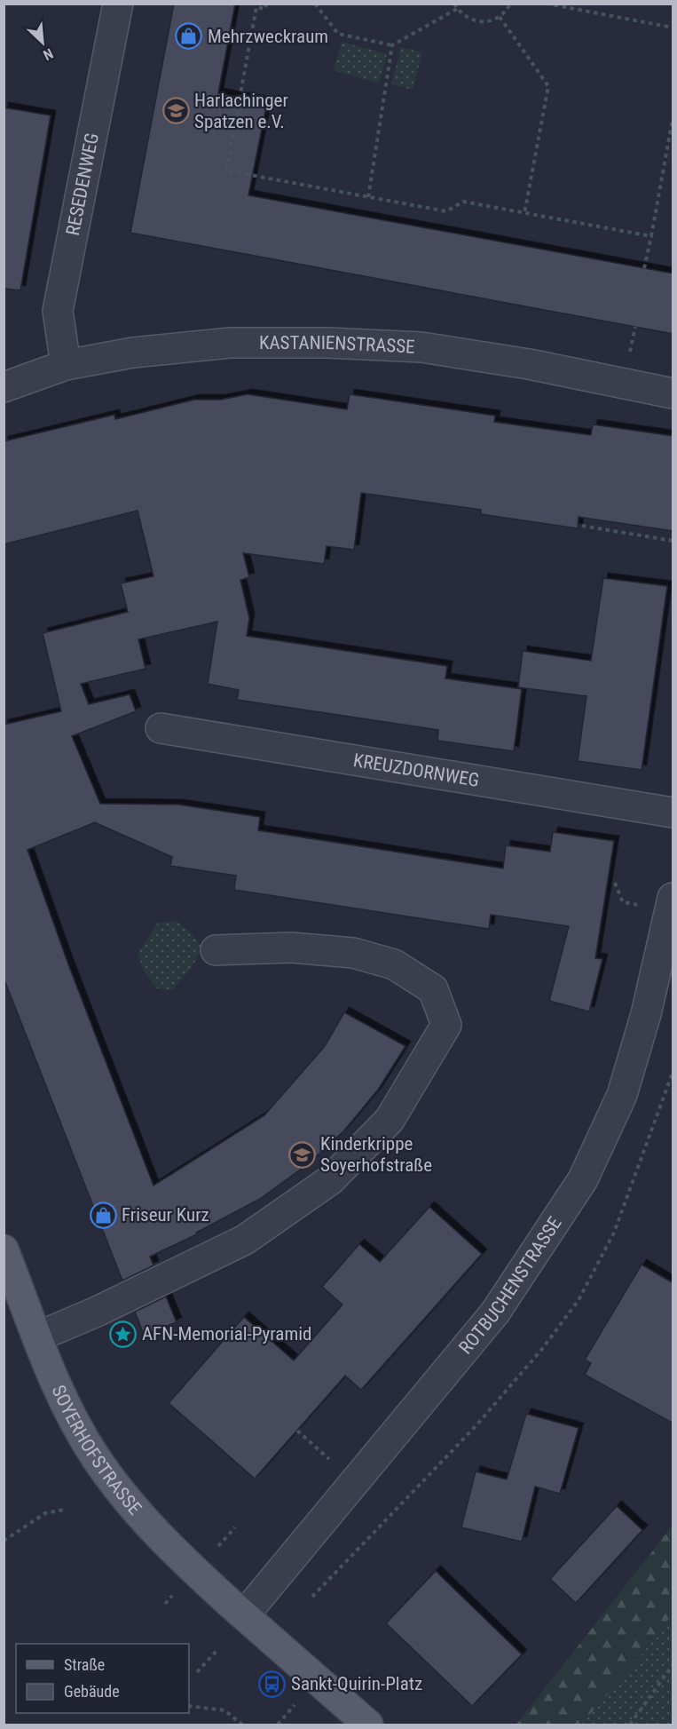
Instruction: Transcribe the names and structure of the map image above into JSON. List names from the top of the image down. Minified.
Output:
{"streets":{"main road":["SOYERHOFSTRASSE"],"street":["RESEDENWEG","KASTANIENSTRASSE","KREUZDORNWEG","ROTBUCHENSTRASSE"]},"crossings":[["RESEDENWEG","KASTANIENSTRASSE"],["ROTBUCHENSTRASSE","SOYERHOFSTRASSE"]],"places":{"shop":["Mehrzweckraum","Friseur Kurz"],"school or university":["Harlachinger Spatzen e.V.","Kinderkrippe Soyerhofstraße"],"place":["AFN-Memorial-Pyramid"],"bus stop":["Sankt-Quirin-Platz"]},"legend":["Straße","Gebäude"],"north":"bottom right"}
